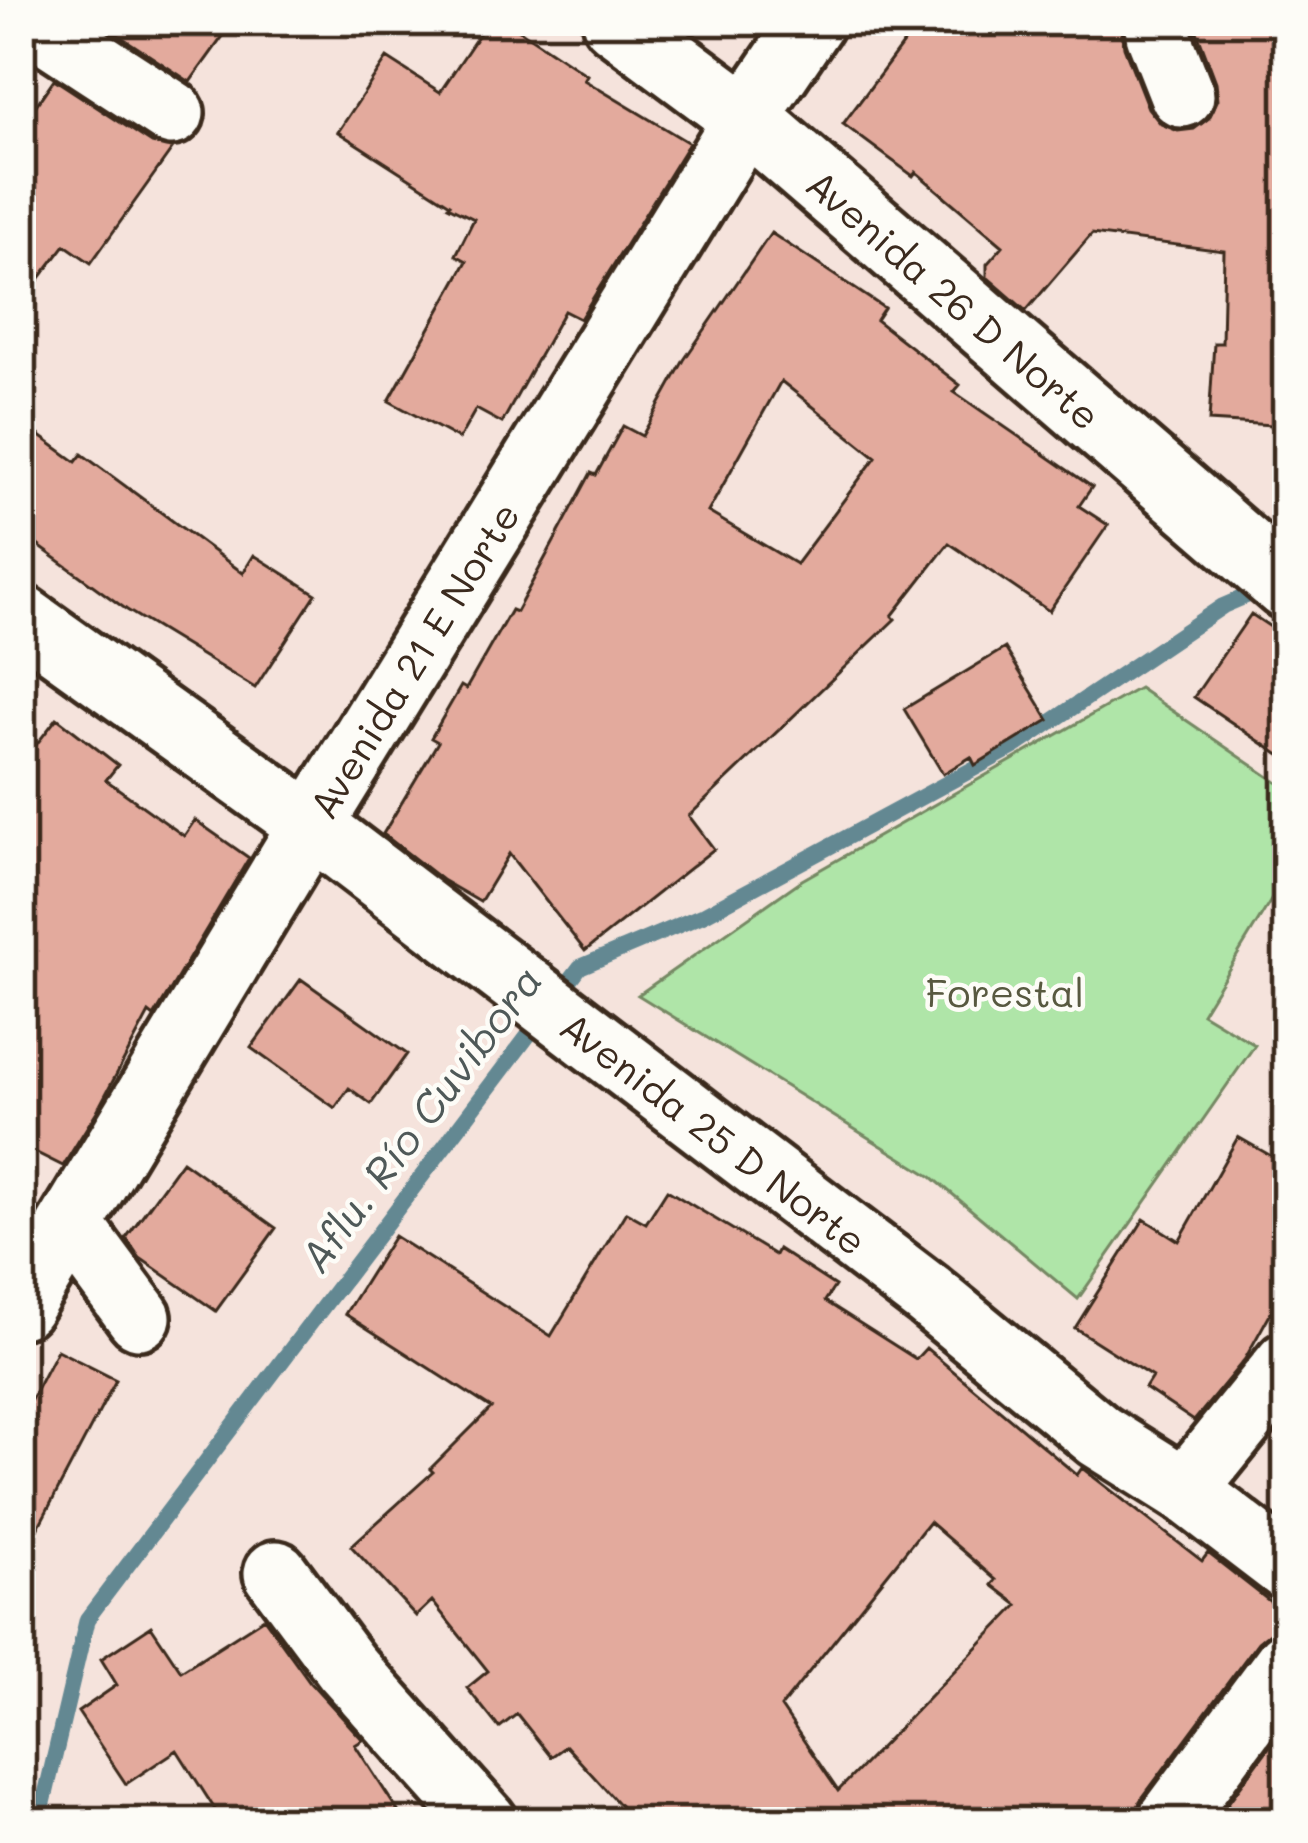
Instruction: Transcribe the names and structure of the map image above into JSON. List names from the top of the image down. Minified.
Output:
{"streets":{"street":["Avenida 26 D Norte","Avenida 21 E Norte","Avenida 25 D Norte"]},"crossings":[["Avenida 26 D Norte","Avenida 21 E Norte"],["Avenida 21 E Norte","Avenida 25 D Norte"]],"water":["Aflu. Río Cuvibora"],"parks":["Forestal"]}
